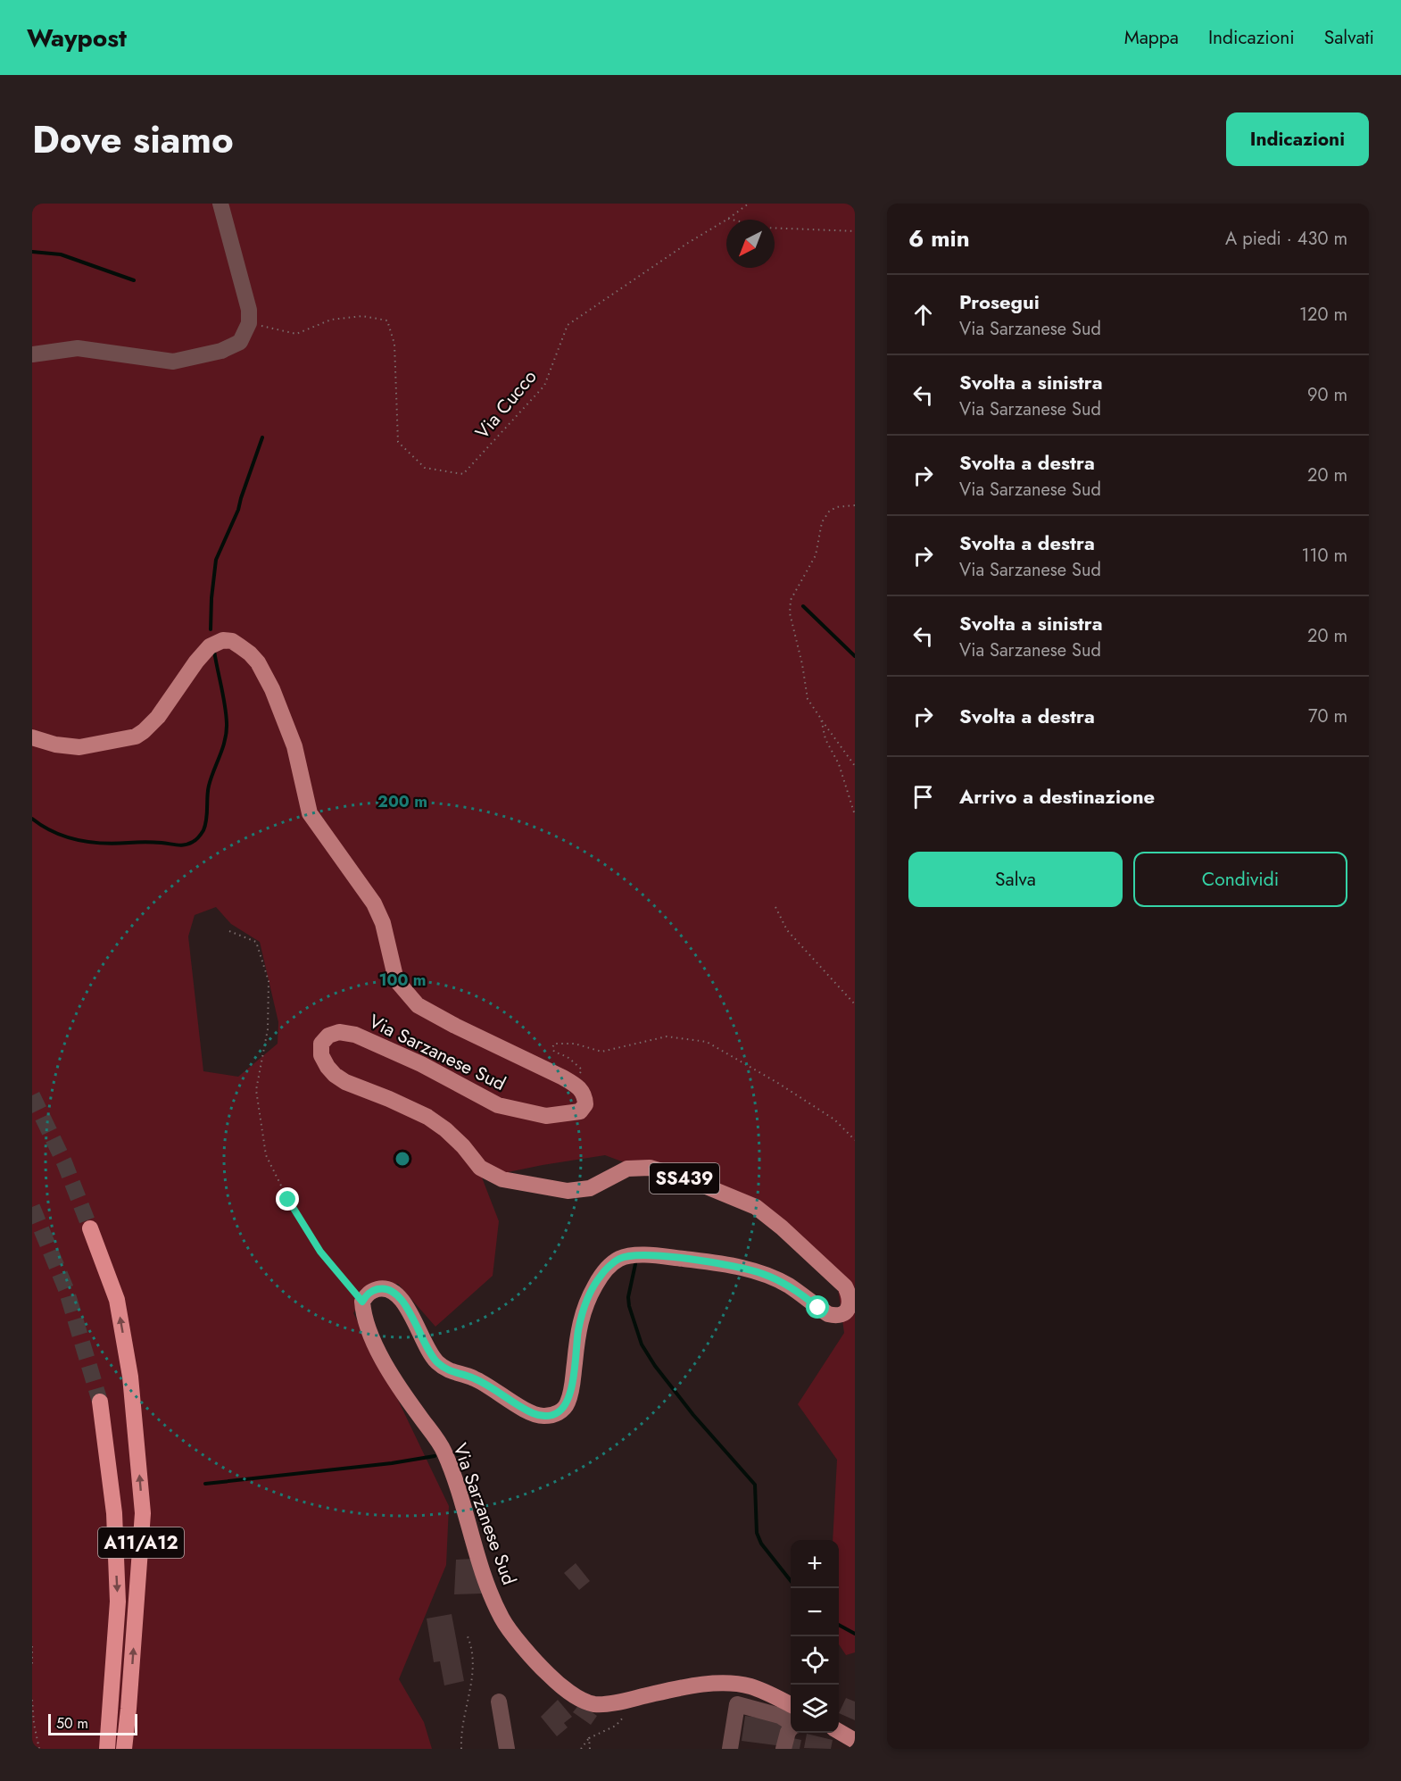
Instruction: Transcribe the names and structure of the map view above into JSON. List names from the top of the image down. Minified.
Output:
{"streets":{"highway":["A11/A12"],"main road":["Via Sarzanese Sud","SS439"],"path":["Via Cucco"]},"scale_bar":"50 m","north":"bottom left","page":{"header":"Waypost","nav":["Mappa","Indicazioni","Salvati"],"title":"Dove siamo","buttons":["Indicazioni",["Salva","Condividi"]],"heading":["6 min","A piedi · 430 m"],"list":[["Prosegui","Via Sarzanese Sud","120 m"],["Svolta a sinistra","Via Sarzanese Sud","90 m"],["Svolta a destra","Via Sarzanese Sud","20 m"],["Svolta a destra","Via Sarzanese Sud","110 m"],["Svolta a sinistra","Via Sarzanese Sud","20 m"],["Svolta a destra","70 m"],"Arrivo a destinazione"],"map_buttons":["+","−"],"scale":"50 m"},"rings":["200 m","100 m"]}
